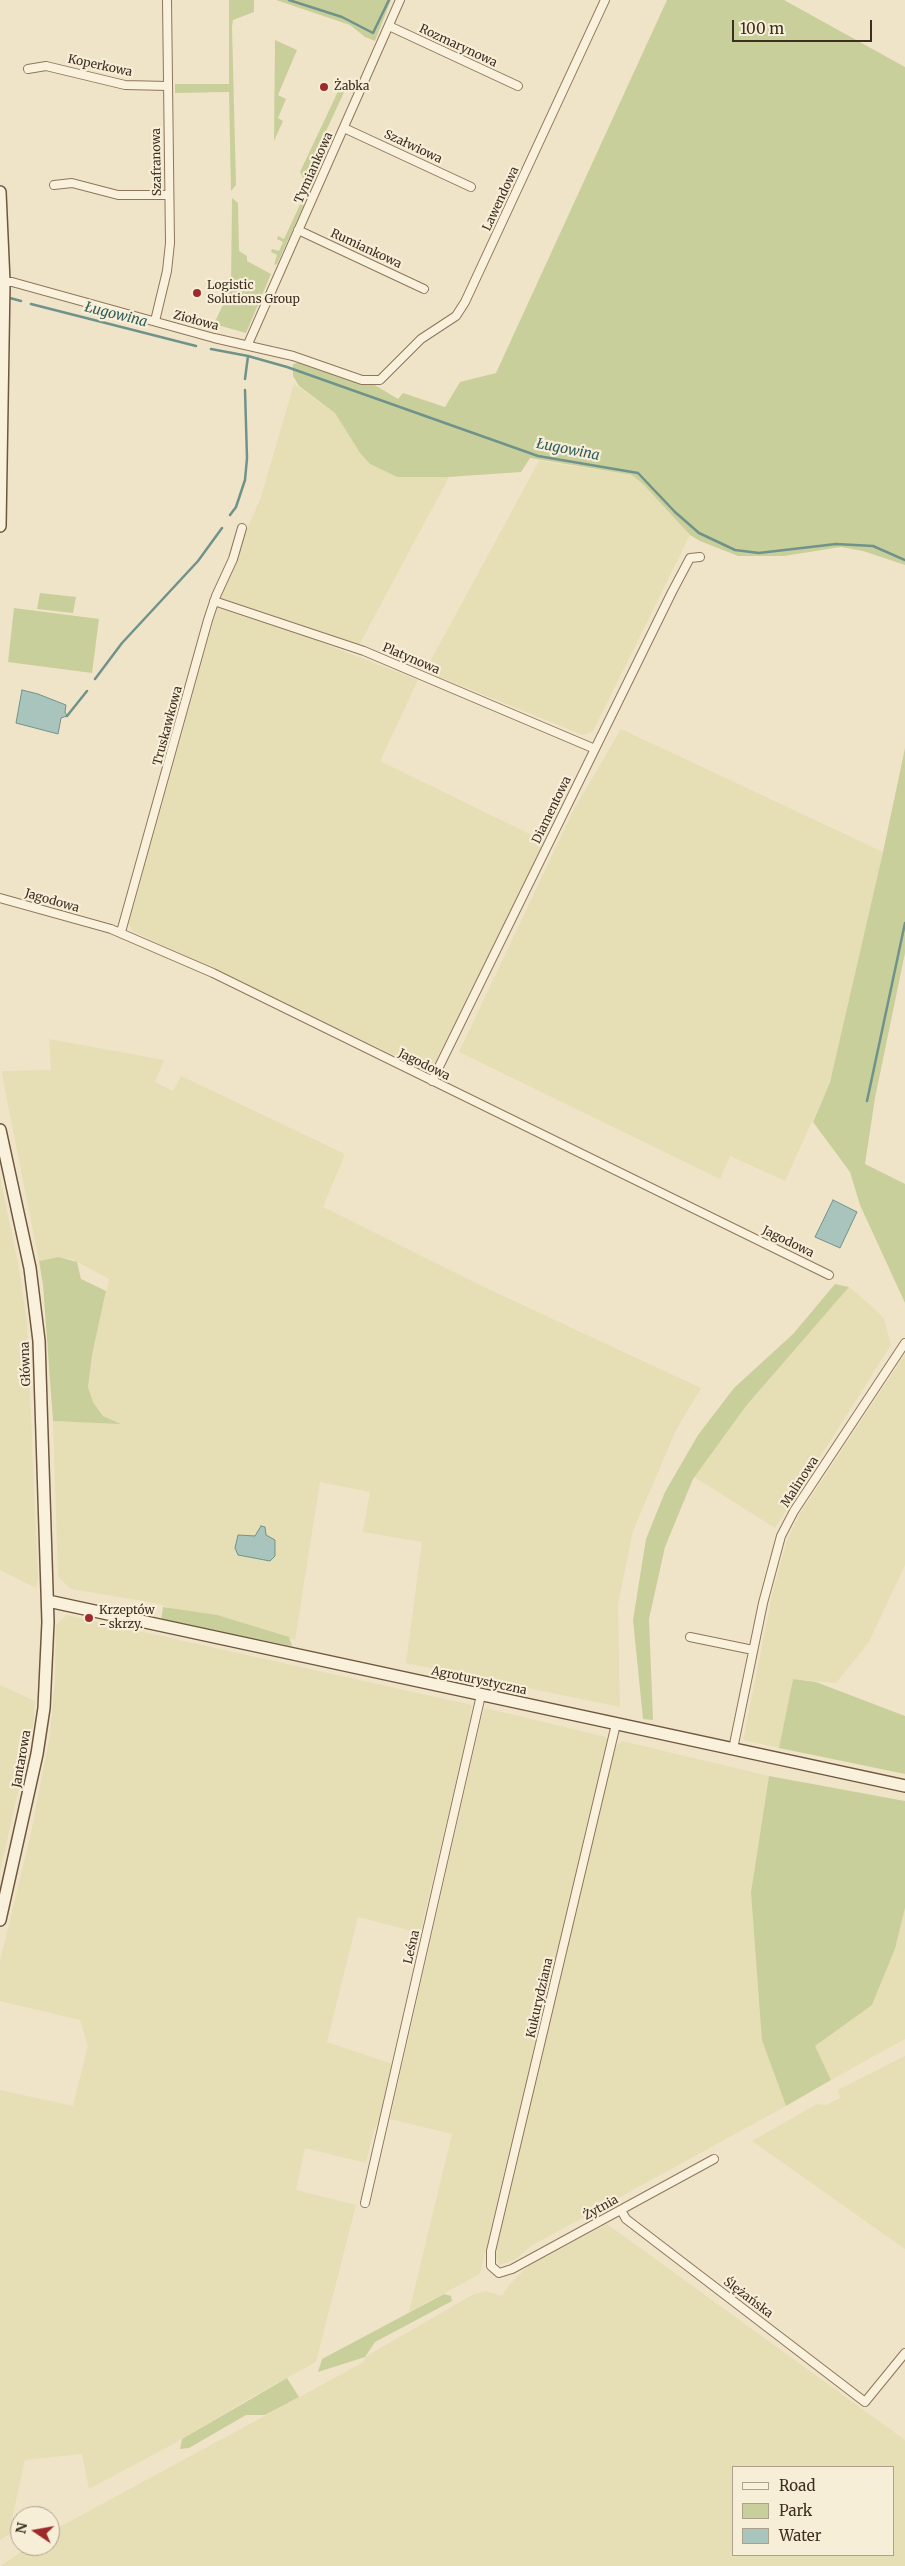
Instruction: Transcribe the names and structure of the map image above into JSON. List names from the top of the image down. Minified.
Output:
{"streets":{"street":["Rozmarynowa","Koperkowa","Szałwiowa","Szafranowa","Tymiankowa","Lawendowa","Rumiankowa","Ziołowa","Platynowa","Truskawkowa","Diamentowa","Jagodowa","Główna","Malinowa","Agroturystyczna","Jantarowa","Leśna","Kukurydziana","Żytnia","Ślężańska"]},"crossings":[["Rozmarynowa","Tymiankowa"],["Koperkowa","Szafranowa"],["Szałwiowa","Tymiankowa"],["Szafranowa","Ziołowa"],["Tymiankowa","Rumiankowa"],["Tymiankowa","Ziołowa"],["Lawendowa","Ziołowa"],["Platynowa","Truskawkowa"],["Platynowa","Diamentowa"],["Truskawkowa","Jagodowa"],["Diamentowa","Jagodowa"],["Główna","Agroturystyczna"],["Główna","Jantarowa"],["Malinowa","Agroturystyczna"],["Agroturystyczna","Jantarowa"],["Agroturystyczna","Leśna"],["Agroturystyczna","Kukurydziana"],["Kukurydziana","Żytnia"],["Żytnia","Ślężańska"]],"water":["Ługowina"],"places":["Żabka","Logistic Solutions Group","Krzeptów - skrzy."],"legend":["Road","Park","Water"],"scale_bar":"100 m","north":"left"}
